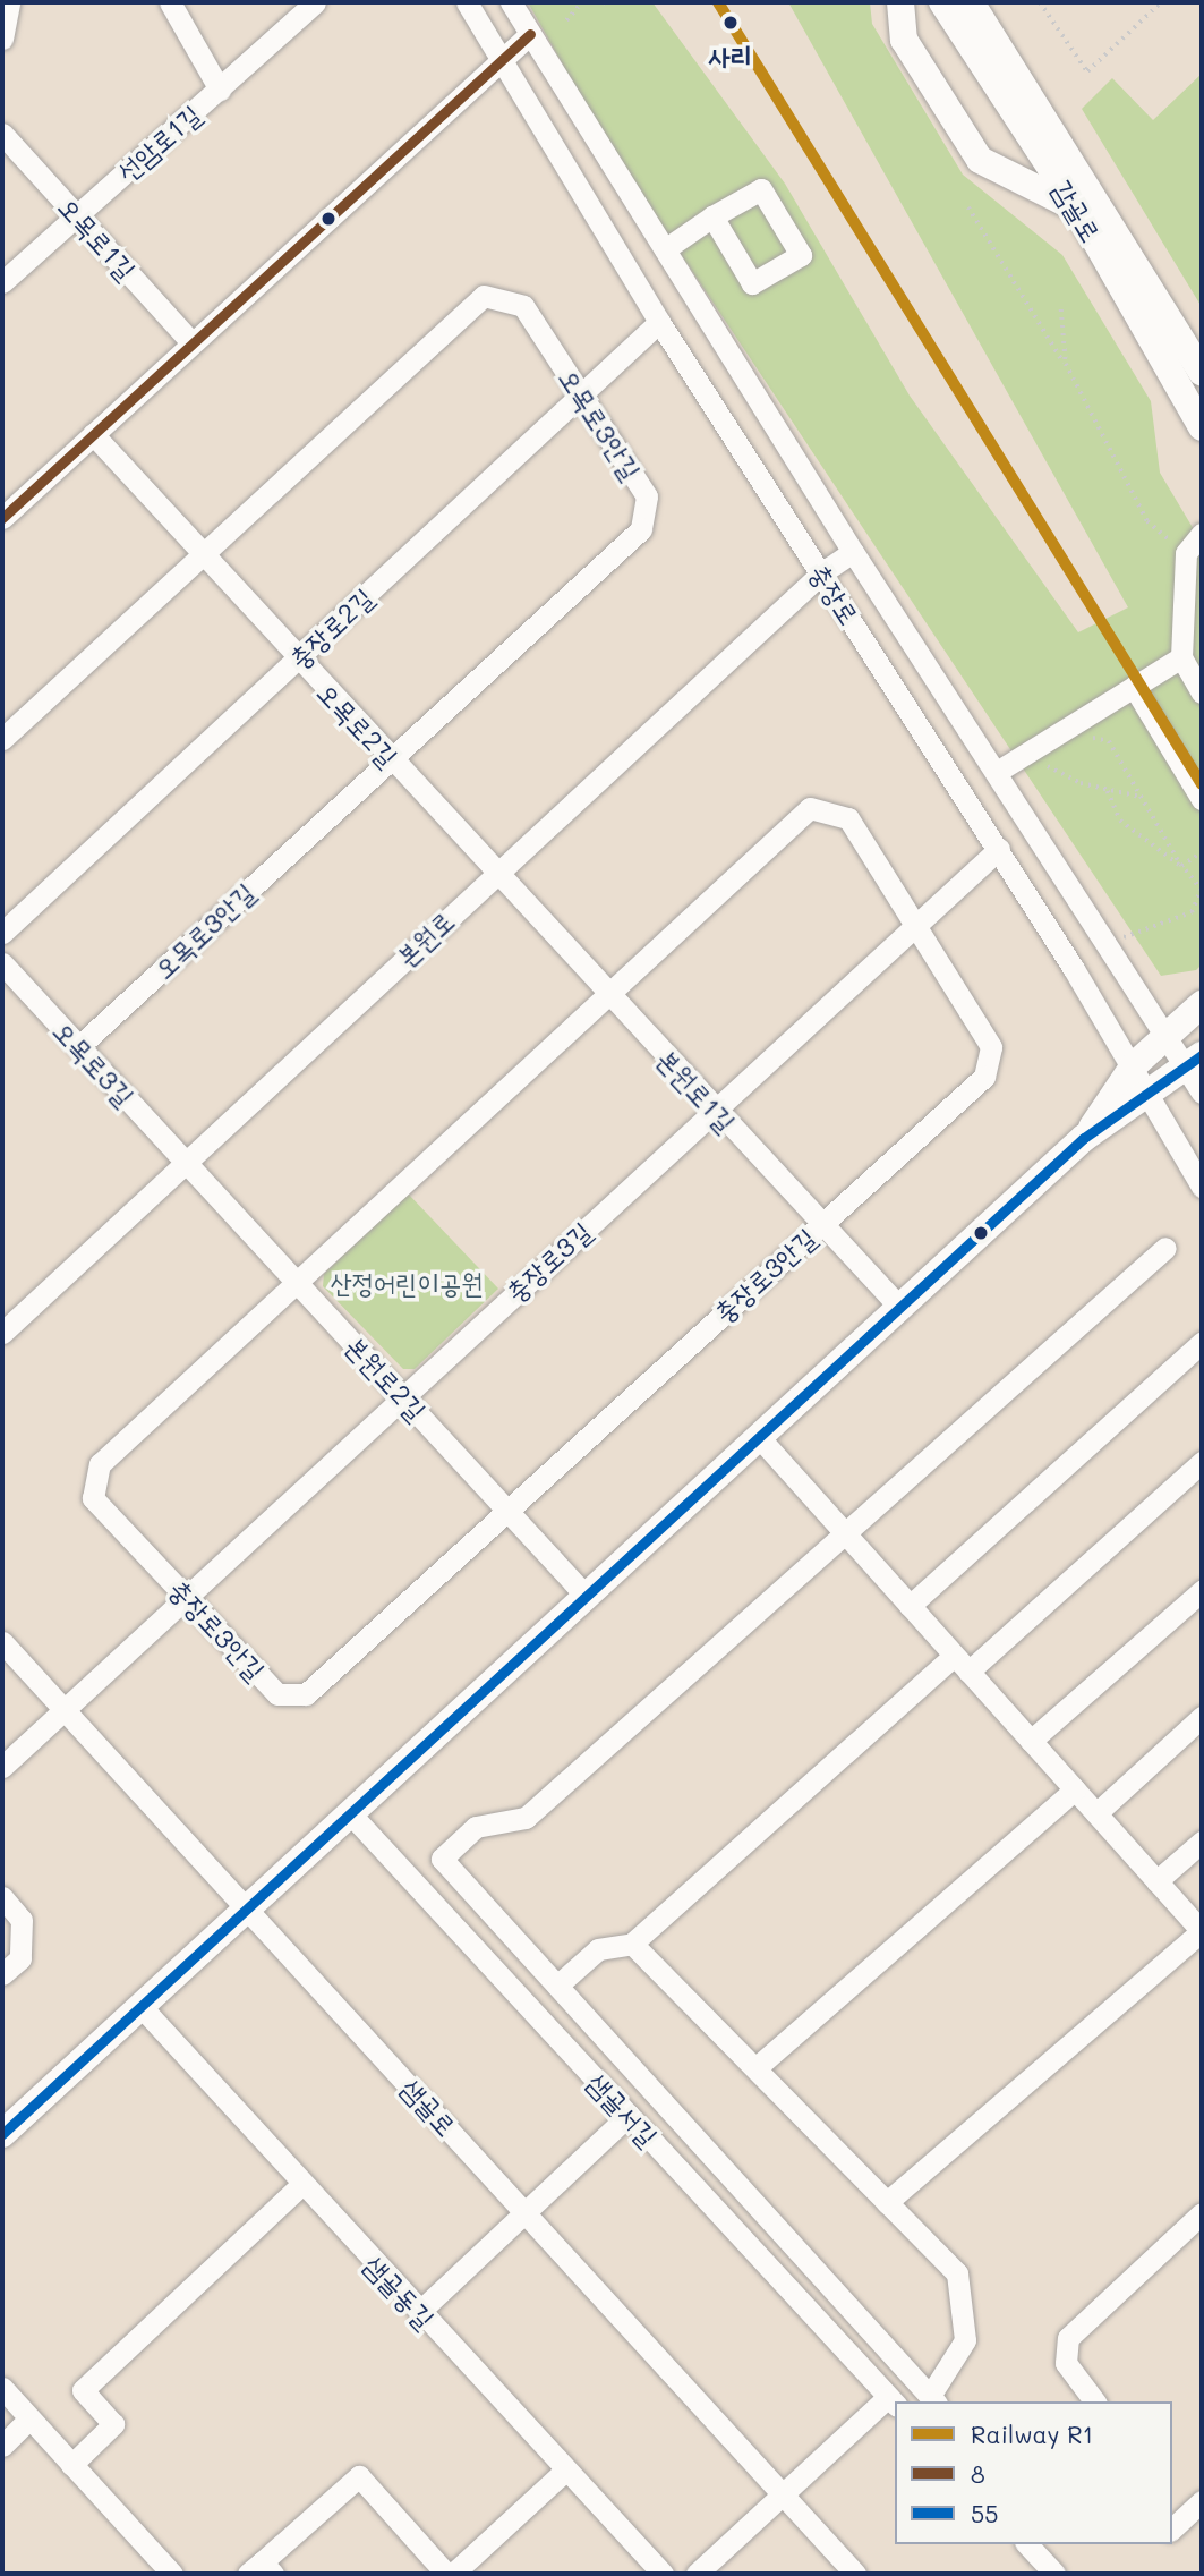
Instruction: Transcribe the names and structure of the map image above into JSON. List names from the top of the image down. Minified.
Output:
{"streets":{"main road":["감골로"],"street":["선암로1길","오목로1길","오목로3안길","충장로","충장로2길","오목로2길","본원로","오목로3길","본원로1길","충장로3길","충장로3안길","본원로2길","샘골로","샘골서길","샘골동길"]},"crossings":[["선암로1길","오목로1길"],["오목로3안길","충장로2길"],["오목로3안길","오목로2길"],["오목로3안길","오목로3길"],["충장로","충장로2길"],["충장로","본원로"],["충장로","충장로3길"],["충장로2길","오목로2길"],["오목로2길","본원로"],["오목로2길","본원로1길"],["본원로","오목로3길"],["본원로","본원로1길"],["본원로","본원로2길"],["오목로3길","본원로2길"],["본원로1길","충장로3길"],["본원로1길","충장로3안길"],["충장로3길","충장로3안길"],["충장로3길","본원로2길"],["충장로3길","샘골로"],["충장로3안길","본원로2길"]],"parks":["산정어린이공원"],"places":["사리"],"lines":["rail line R1","transit line 8","transit line 55"],"legend":["Railway R1","8","55"]}
